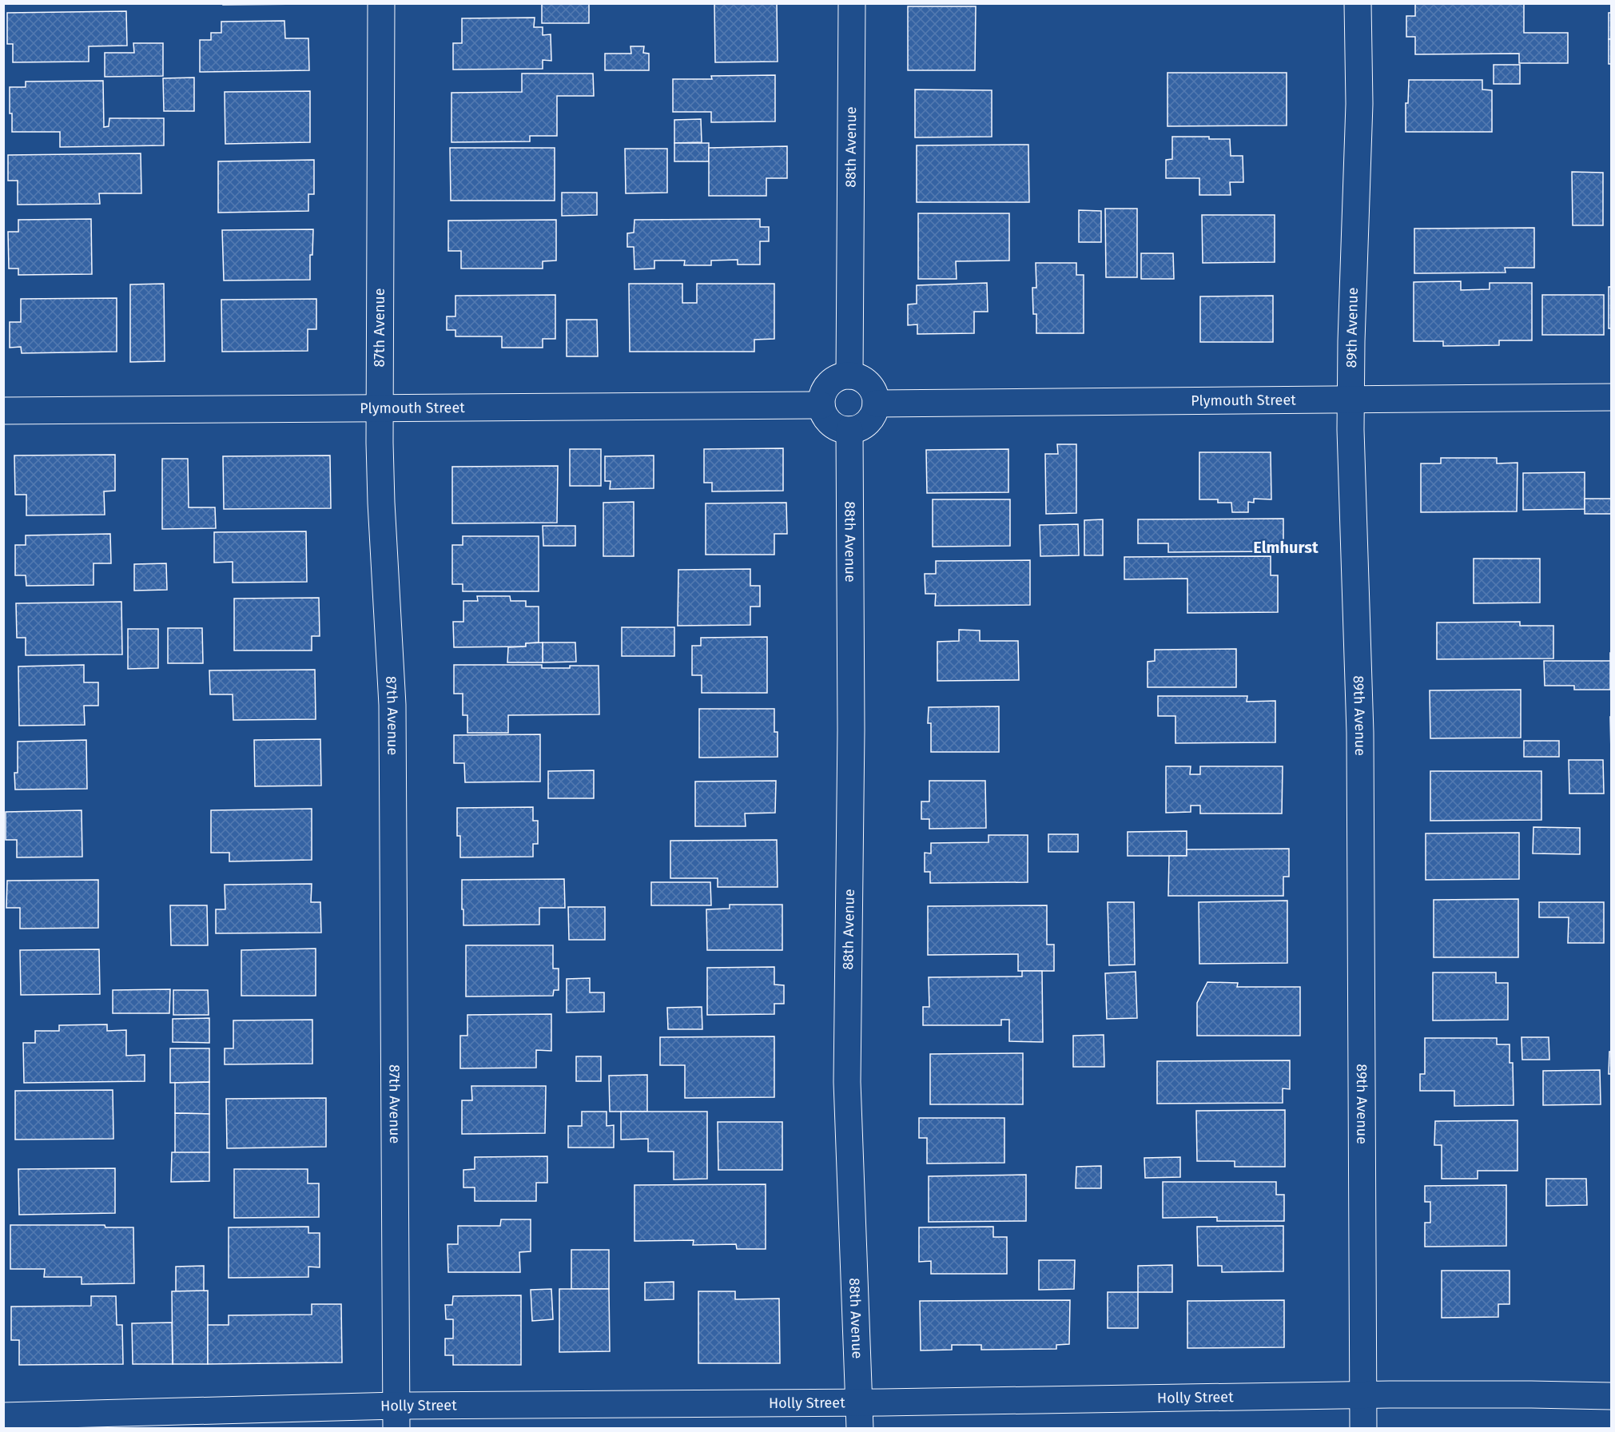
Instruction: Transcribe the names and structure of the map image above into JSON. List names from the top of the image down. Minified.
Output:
{"streets":{"street":["88th Avenue","87th Avenue","89th Avenue","Plymouth Street","Holly Street"]},"crossings":[["88th Avenue","Plymouth Street"],["88th Avenue","Holly Street"],["87th Avenue","Plymouth Street"],["87th Avenue","Holly Street"],["89th Avenue","Plymouth Street"],["89th Avenue","Holly Street"]],"districts":["Elmhurst"]}
